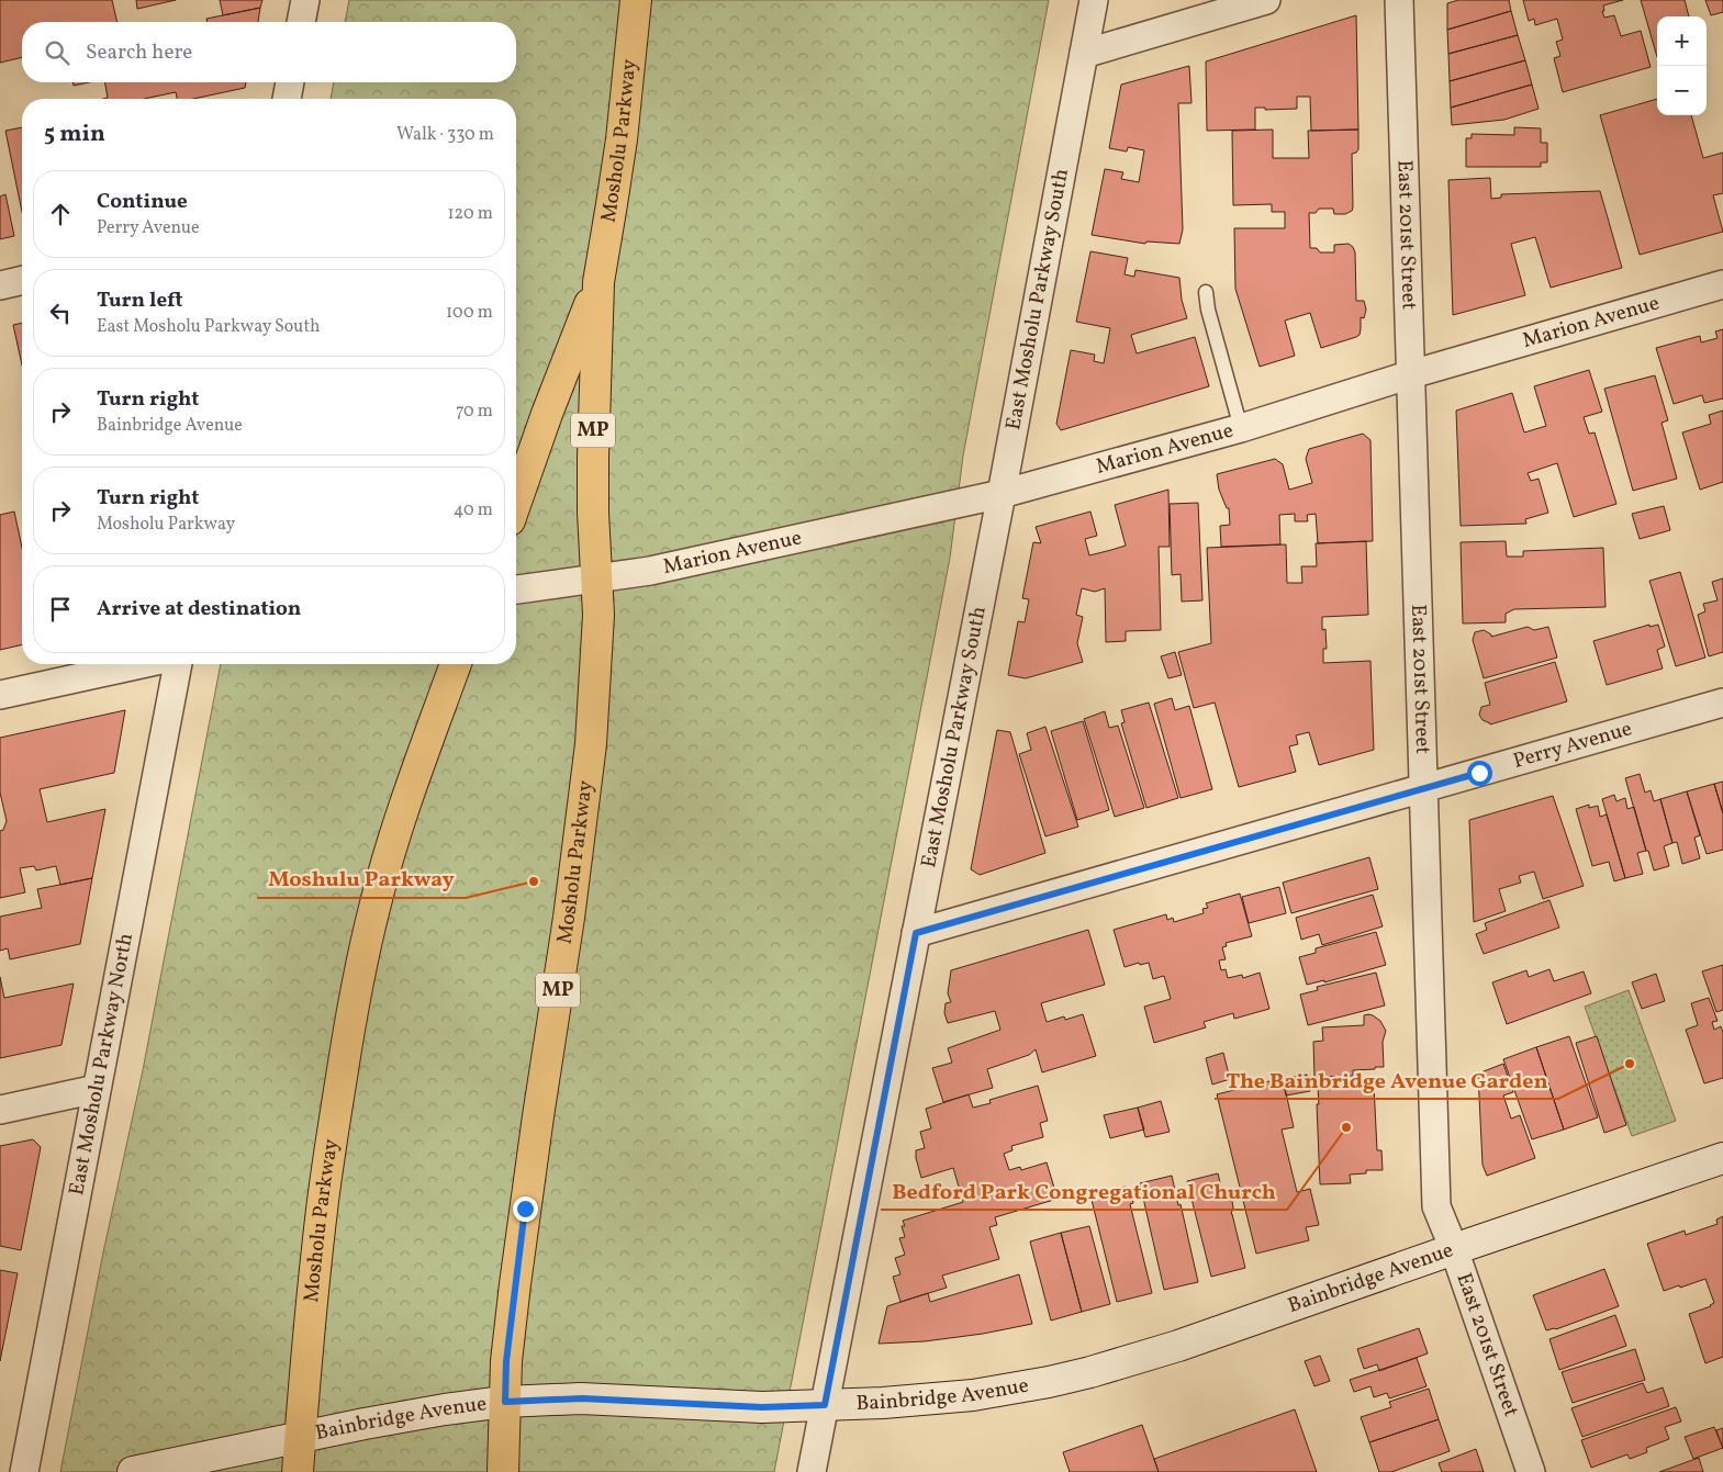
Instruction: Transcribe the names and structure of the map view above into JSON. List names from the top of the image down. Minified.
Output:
{"streets":{"main road":["Mosholu Parkway","MP","Bainbridge Avenue"],"street":["East 201st Street","East Mosholu Parkway South","Marion Avenue","Perry Avenue","East Mosholu Parkway North"]},"crossings":[["Mosholu Parkway","Marion Avenue"],["Mosholu Parkway","Bainbridge Avenue"],["East 201st Street","Marion Avenue"],["East 201st Street","Perry Avenue"],["East 201st Street","Bainbridge Avenue"],["East Mosholu Parkway South","Marion Avenue"],["East Mosholu Parkway South","Perry Avenue"],["East Mosholu Parkway South","Bainbridge Avenue"]],"places":["Moshulu Parkway","The Bainbridge Avenue Garden","Bedford Park Congregational Church"],"page":{"map_buttons":["+","−"],"search":"Search here","heading":["5 min","Walk · 330 m"],"list":[["Continue","Perry Avenue","120 m"],["Turn left","East Mosholu Parkway South","100 m"],["Turn right","Bainbridge Avenue","70 m"],["Turn right","Mosholu Parkway","40 m"],"Arrive at destination"]}}
